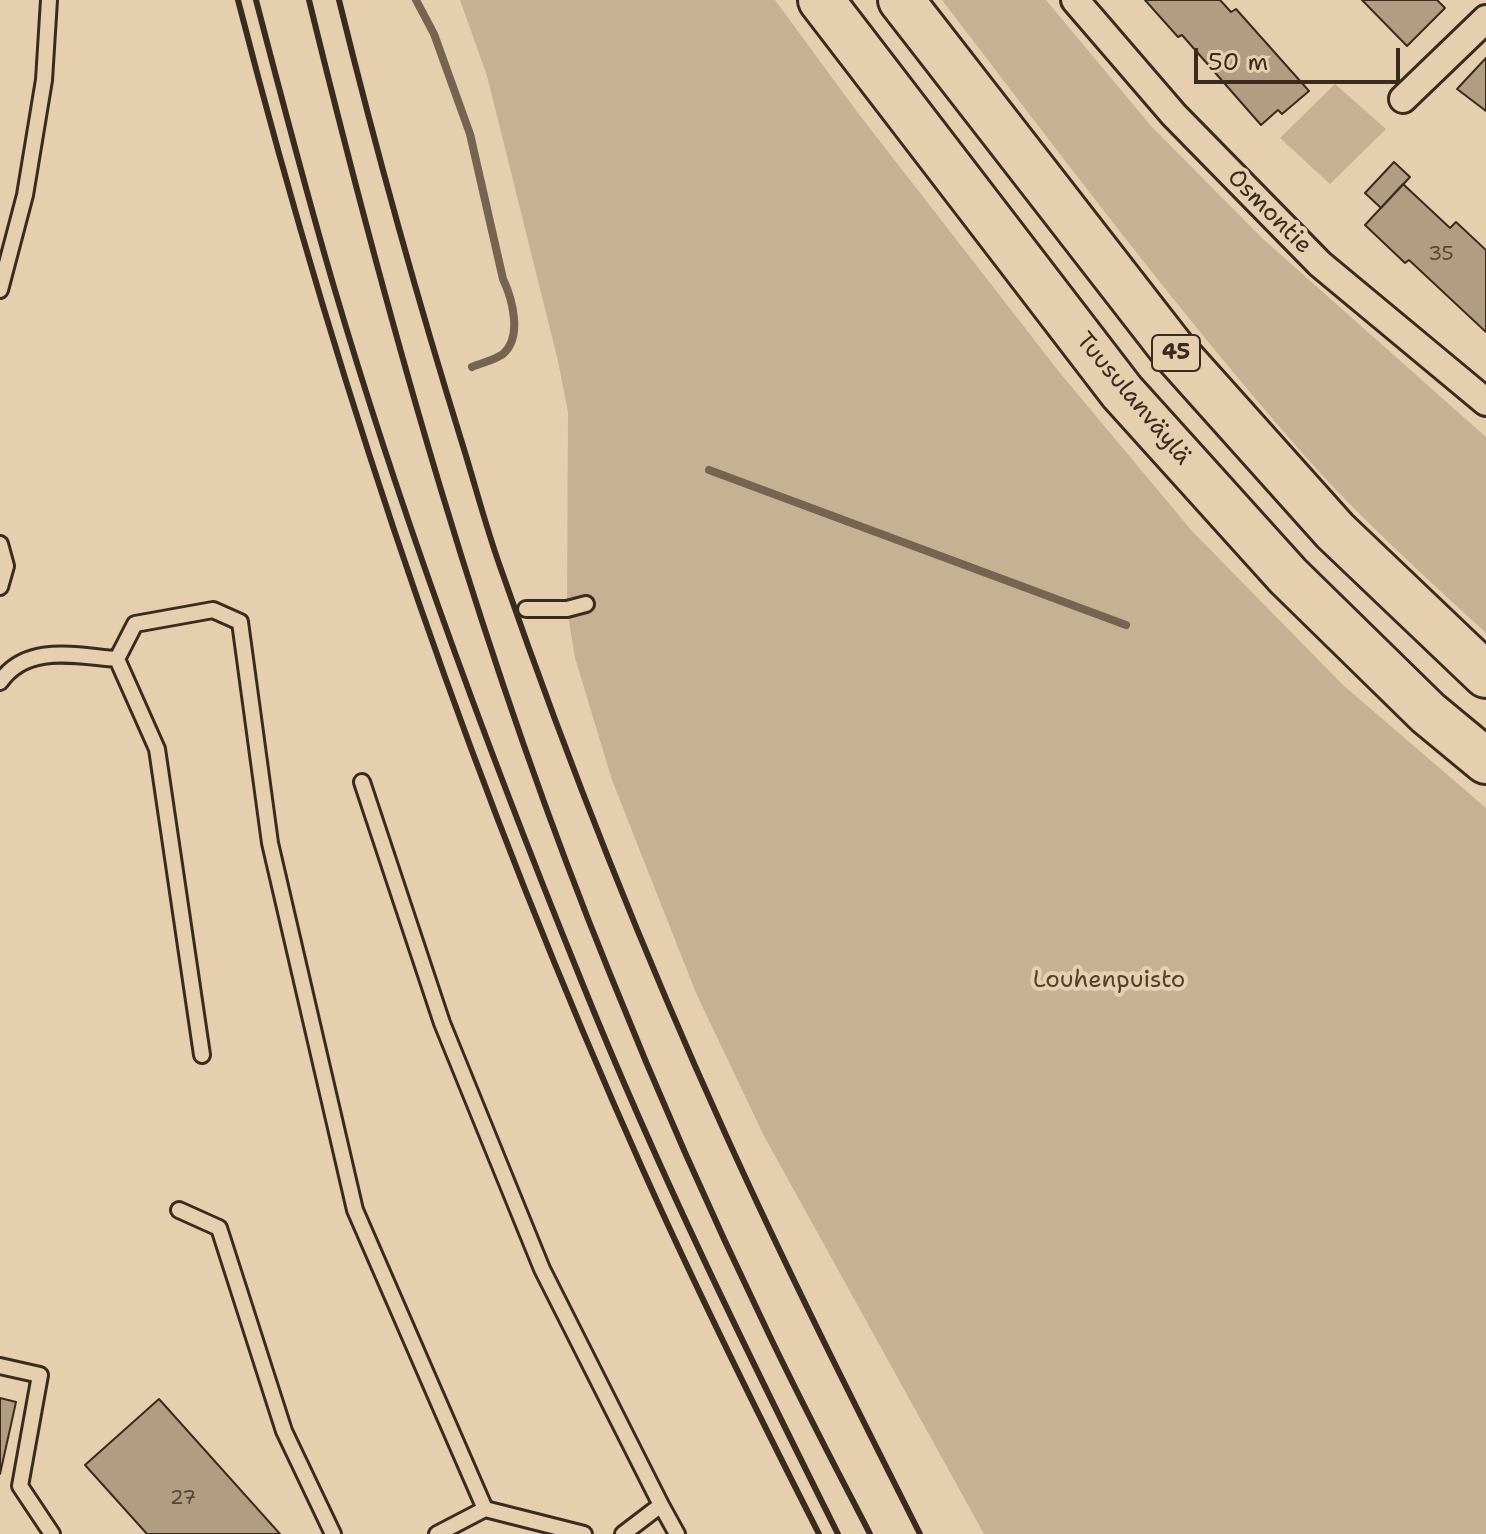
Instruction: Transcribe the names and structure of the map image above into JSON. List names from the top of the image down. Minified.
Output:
{"streets":{"highway":["45","Tuusulanväylä"],"street":["Osmontie"]},"parks":["Louhenpuisto"],"house_numbers":["35","27"],"scale_bar":"50 m"}
